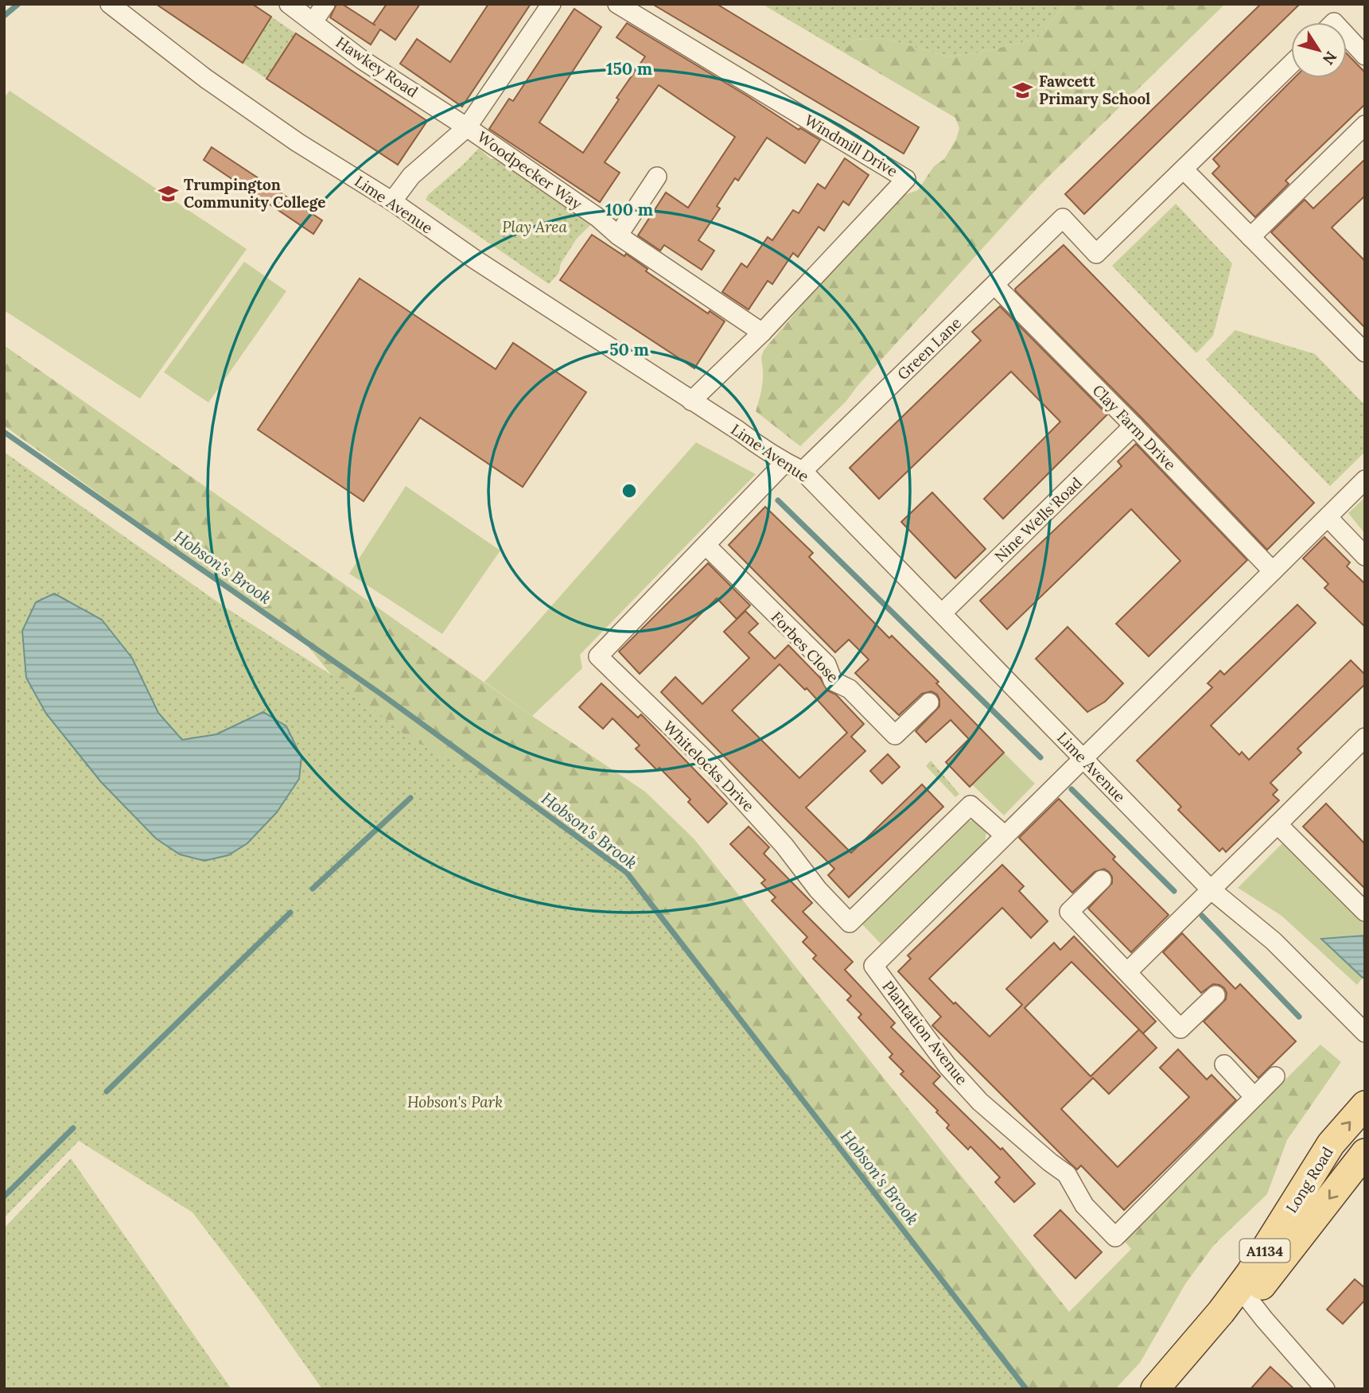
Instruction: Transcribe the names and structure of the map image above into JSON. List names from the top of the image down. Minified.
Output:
{"streets":{"main road":["Long Road","A1134"],"street":["Hawkey Road","Windmill Drive","Woodpecker Way","Lime Avenue","Green Lane","Clay Farm Drive","Nine Wells Road","Forbes Close","Whitelocks Drive","Plantation Avenue"]},"crossings":[["Hawkey Road","Woodpecker Way"],["Windmill Drive","Woodpecker Way"],["Windmill Drive","Lime Avenue"],["Lime Avenue","Green Lane"],["Lime Avenue","Nine Wells Road"],["Lime Avenue","Whitelocks Drive"],["Lime Avenue","Plantation Avenue"],["Green Lane","Clay Farm Drive"],["Clay Farm Drive","Nine Wells Road"],["Forbes Close","Whitelocks Drive"],["Whitelocks Drive","Plantation Avenue"]],"water":["Hobson's Brook"],"parks":["Play Area","Hobson's Park"],"places":{"school or university":["Fawcett Primary School","Trumpington Community College"]},"north":"bottom right","rings":["150 m","100 m","50 m"]}
